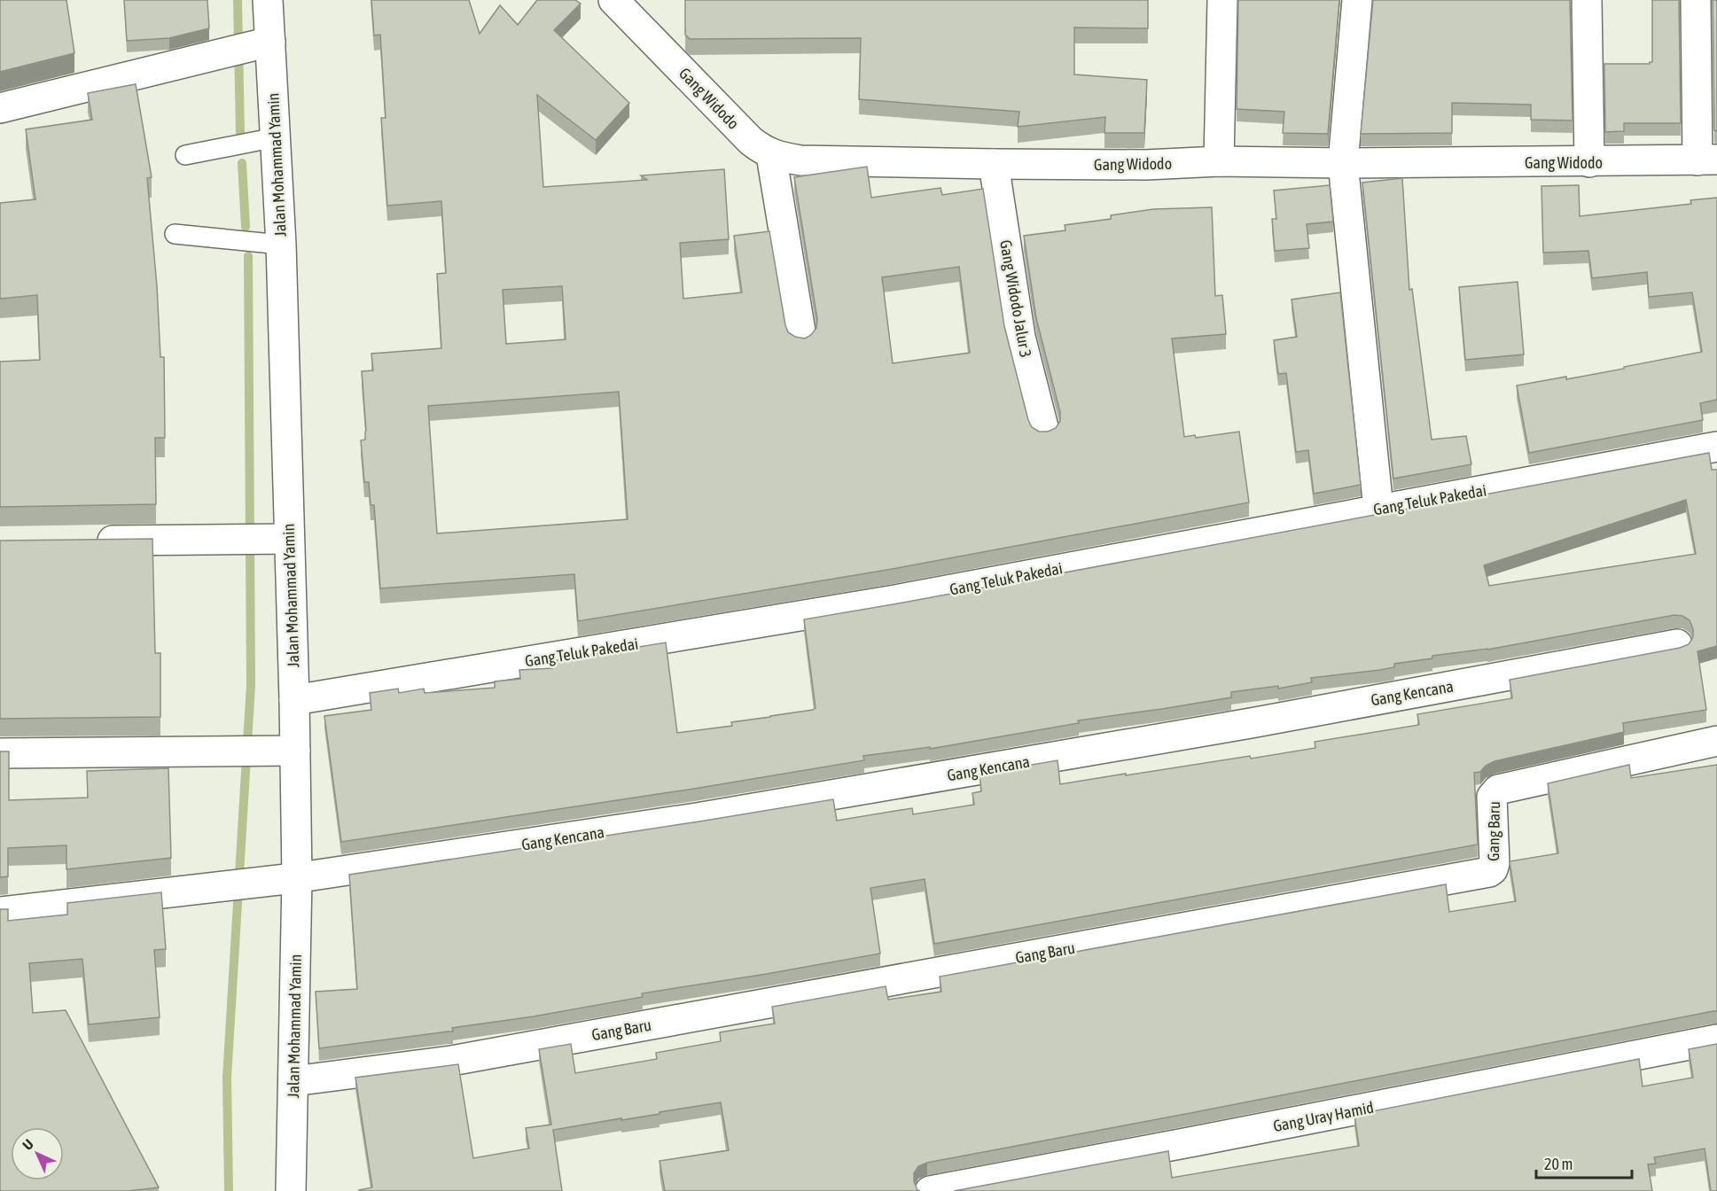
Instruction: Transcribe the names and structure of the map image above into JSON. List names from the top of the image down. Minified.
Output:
{"streets":{"street":["Gang Widodo","Jalan Mohammad Yamin","Gang Widodo Jalur 3","Gang Teluk Pakedai","Gang Kencana","Gang Baru","Gang Uray Hamid"]},"crossings":[["Gang Widodo","Gang Widodo Jalur 3"],["Jalan Mohammad Yamin","Gang Teluk Pakedai"],["Jalan Mohammad Yamin","Gang Kencana"],["Jalan Mohammad Yamin","Gang Baru"]],"scale_bar":"20 m","north":"top left"}
